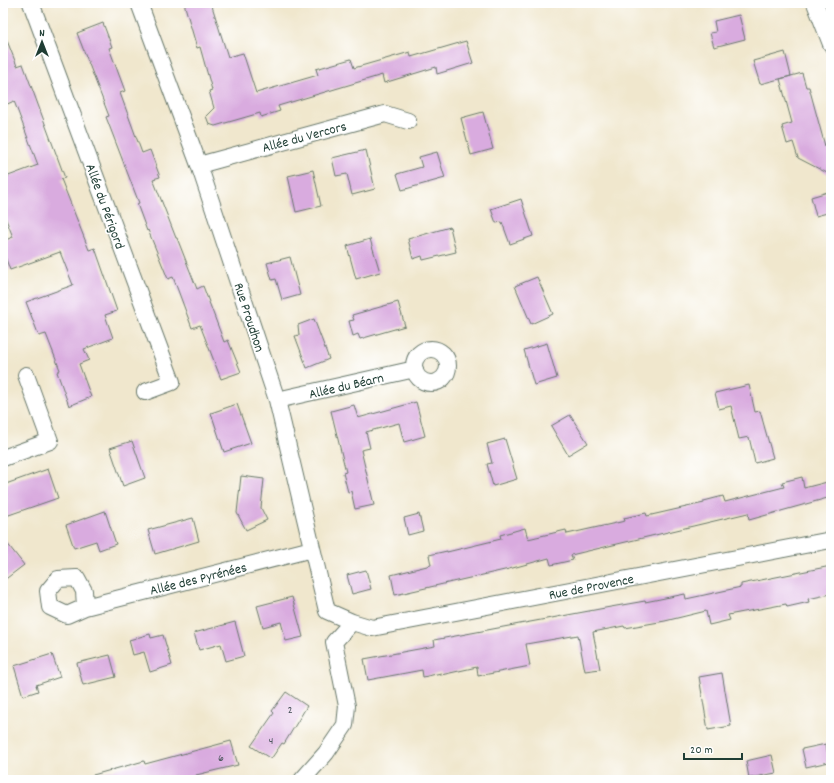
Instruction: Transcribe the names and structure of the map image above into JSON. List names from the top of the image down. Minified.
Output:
{"streets":{"street":["Allée du Vercors","Allée du Périgord","Rue Proudhon","Allée du Béarn","Allée des Pyrénées","Rue de Provence"]},"crossings":[["Allée du Vercors","Rue Proudhon"],["Rue Proudhon","Allée du Béarn"],["Rue Proudhon","Allée des Pyrénées"],["Rue Proudhon","Rue de Provence"]],"house_numbers":["2","4","6"],"scale_bar":"20 m","north":"top"}
